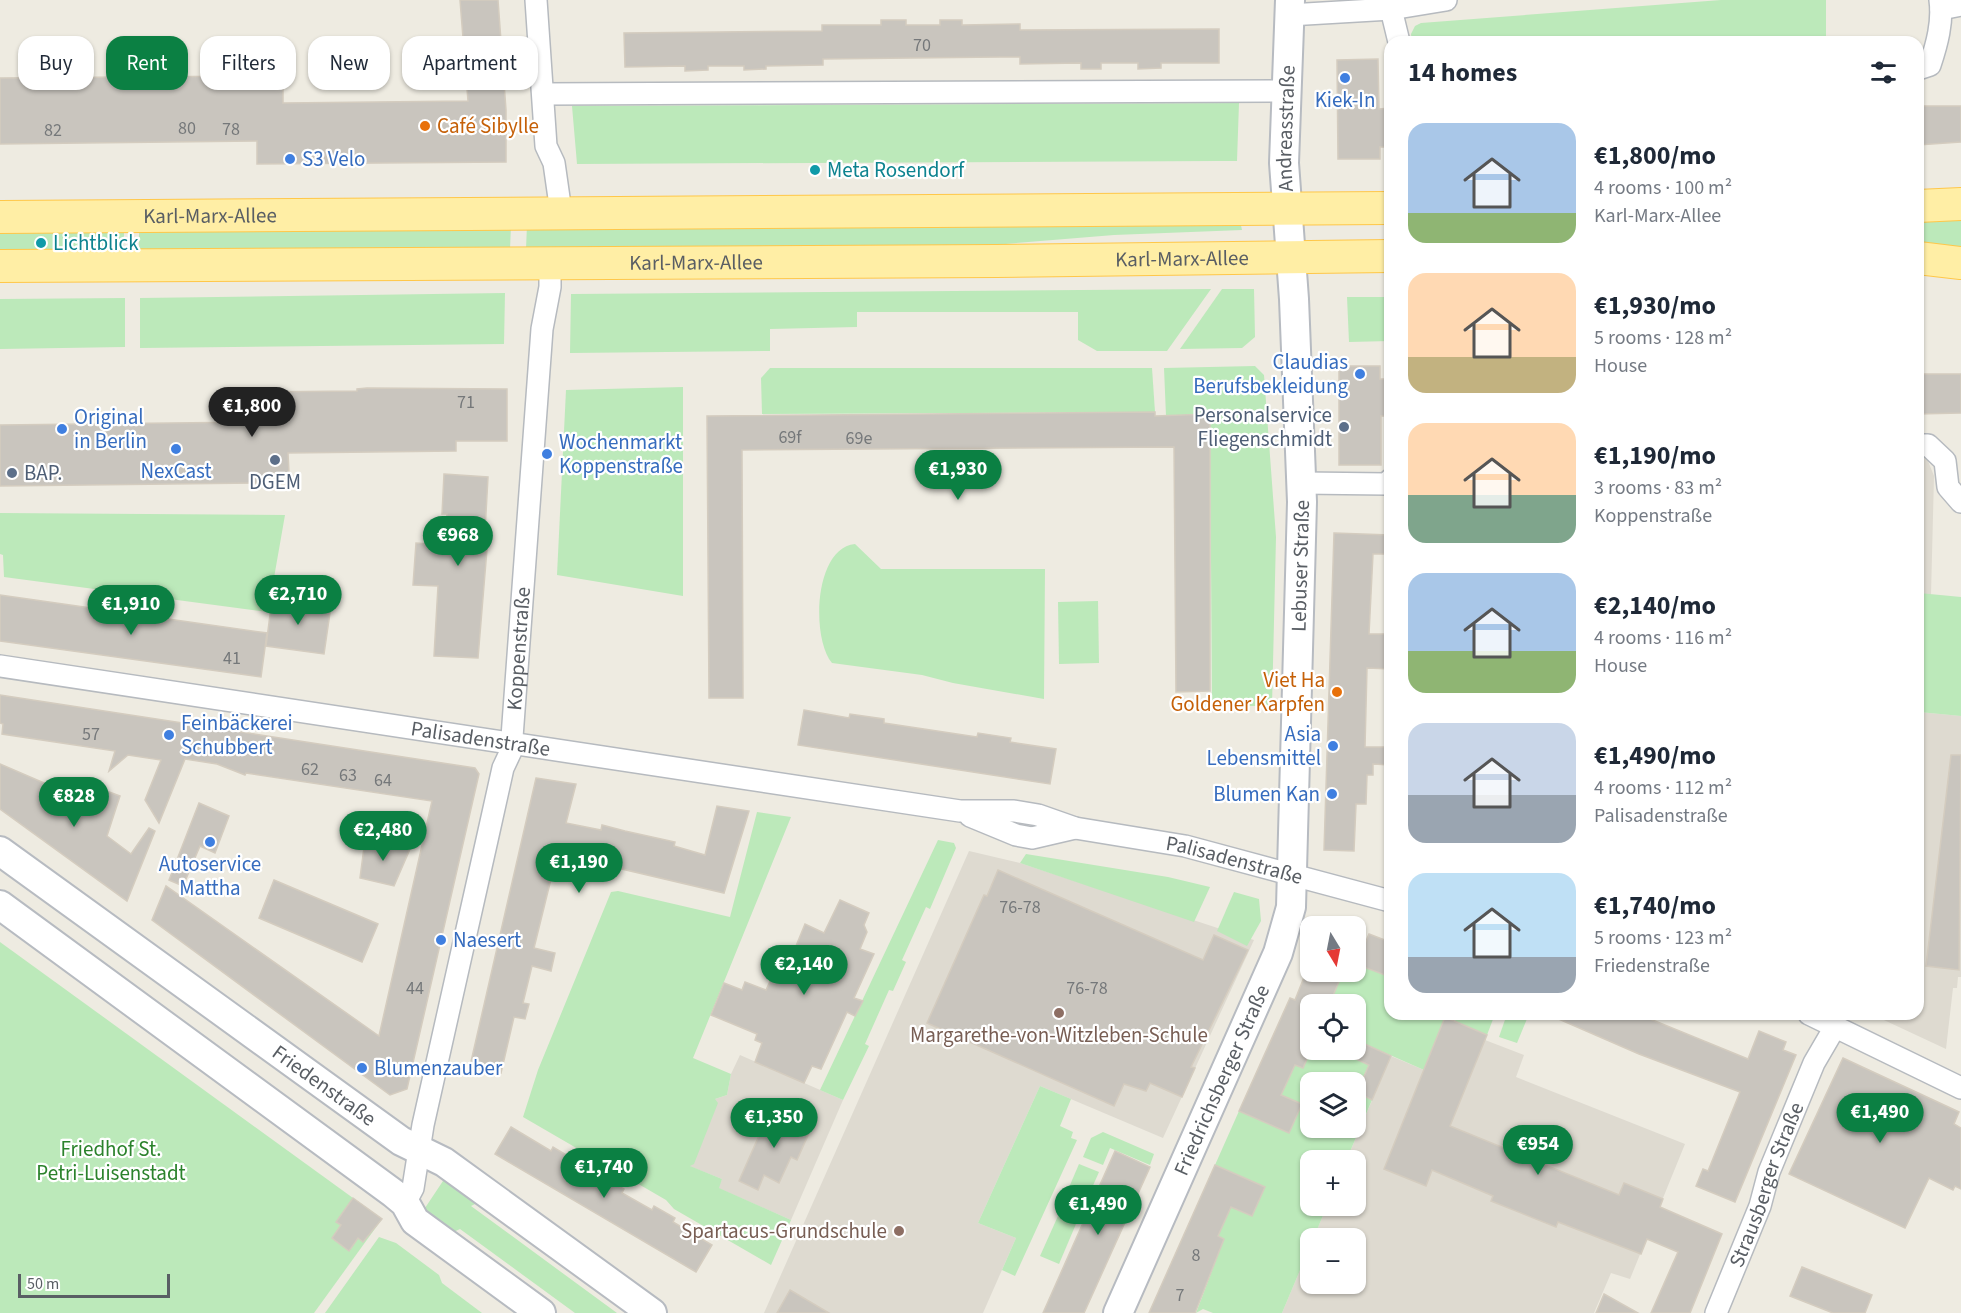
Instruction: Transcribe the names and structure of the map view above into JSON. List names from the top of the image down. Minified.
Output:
{"streets":{"main road":["Karl-Marx-Allee"],"street":["Andreasstraße","Lebuser Straße","Koppenstraße","Palisadenstraße","Friedrichsberger Straße","Friedenstraße","Strausberger Straße"]},"crossings":[["Andreasstraße","Karl-Marx-Allee"],["Andreasstraße","Lebuser Straße"],["Karl-Marx-Allee","Lebuser Straße"],["Karl-Marx-Allee","Koppenstraße"],["Lebuser Straße","Palisadenstraße"],["Lebuser Straße","Friedrichsberger Straße"],["Koppenstraße","Palisadenstraße"],["Koppenstraße","Friedenstraße"],["Palisadenstraße","Friedrichsberger Straße"]],"parks":["Friedhof St. Petri-Luisenstadt"],"places":["Kiek-In","Café Sibylle","S3 Velo","Meta Rosendorf","Lichtblick","Claudias Berufsbekleidung","Personalservice Fliegenschmidt","Original in Berlin","NexCast","Wochenmarkt Koppenstraße","DGEM","BAP.","Viet Ha Goldener Karpfen","Feinbäckerei Schubbert","Asia Lebensmittel","Blumen Kan","Autoservice Mattha","Naesert","Margarethe-von-Witzleben-Schule","Blumenzauber","Spartacus-Grundschule"],"house_numbers":["70","80","78","82","71","69f","69e","41","57","62","63","64","76-78","44","76-78","8","7"],"scale_bar":"50 m","north":"bottom","page":{"chip":["Buy","Rent","Filters","New","Apartment"],"heading":"14 homes","list":[{"name":"€1,800/mo","note":"4 rooms · 100 m² · Karl-Marx-Allee"},{"name":"€1,930/mo","note":"5 rooms · 128 m² · House"},{"name":"€1,190/mo","note":"3 rooms · 83 m² · Koppenstraße"},{"name":"€2,140/mo","note":"4 rooms · 116 m² · House"},{"name":"€1,490/mo","note":"4 rooms · 112 m² · Palisadenstraße"},{"name":"€1,740/mo","note":"5 rooms · 123 m² · Friedenstraße"}],"price":["€1,800","€1,930","€968","€2,710","€1,910","€828","€2,480","€1,190","€2,140","€1,490","€1,350","€954","€1,740","€1,490"],"map_buttons":["+","−"],"scale":"50 m"}}
